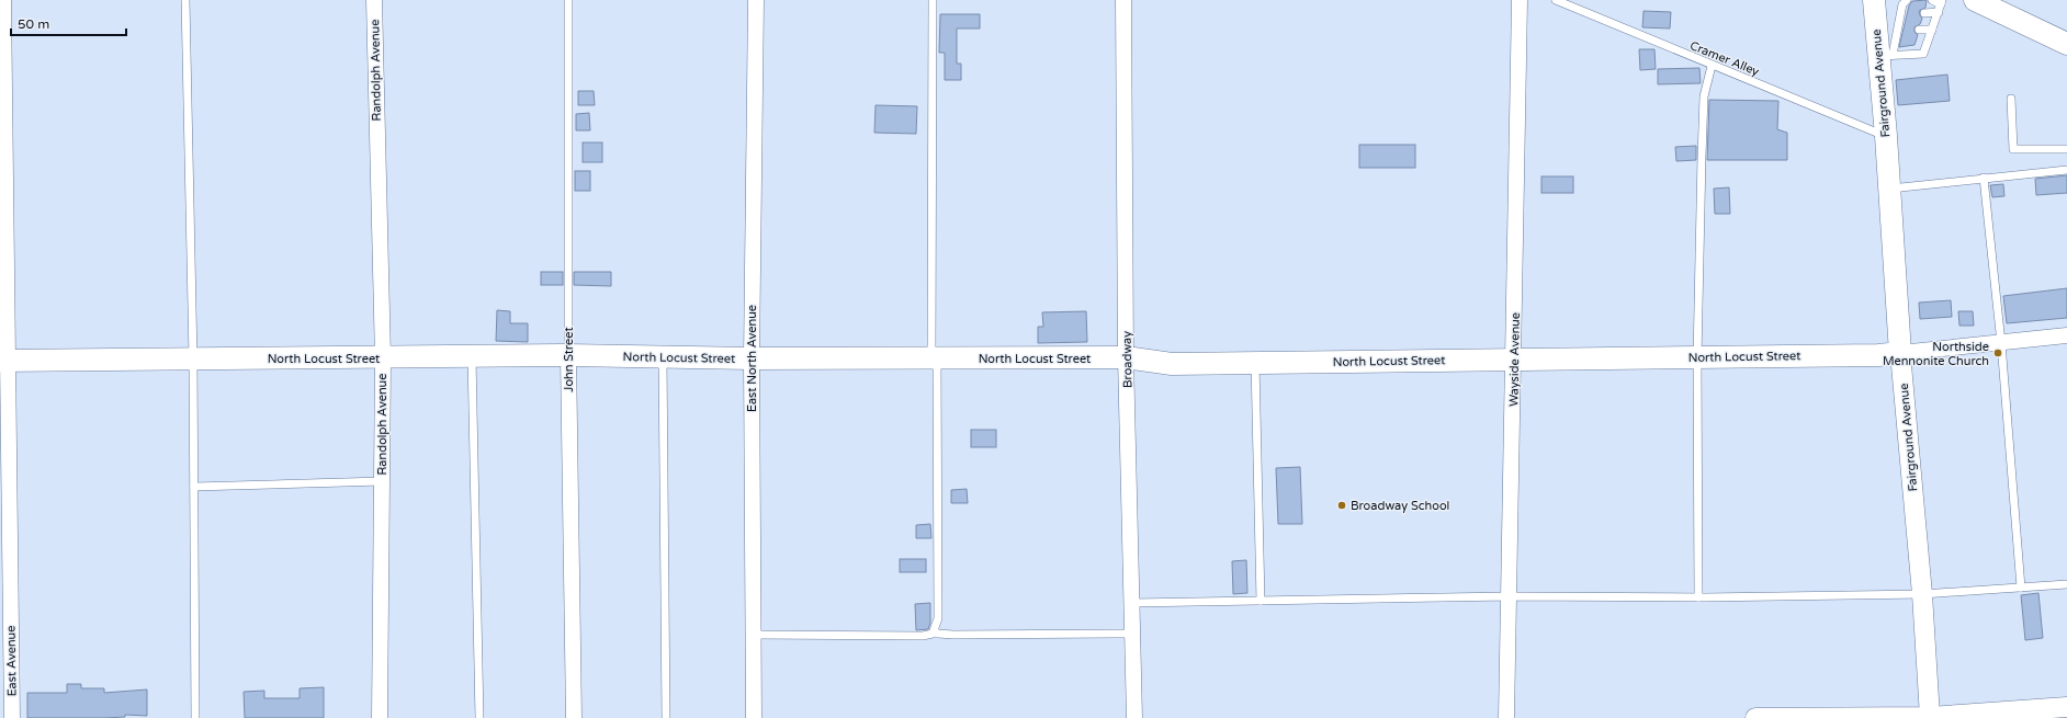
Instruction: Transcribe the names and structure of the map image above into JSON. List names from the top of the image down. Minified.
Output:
{"streets":{"main road":["Fairground Avenue","North Locust Street"],"street":["Randolph Avenue","East North Avenue","John Street","Broadway","Wayside Avenue","East Avenue"],"lane":["Cramer Alley"]},"crossings":[["Cramer Alley","Fairground Avenue"],["Randolph Avenue","North Locust Street"],["Fairground Avenue","North Locust Street"],["North Locust Street","East North Avenue"],["North Locust Street","John Street"],["North Locust Street","Broadway"],["North Locust Street","Wayside Avenue"],["North Locust Street","East Avenue"]],"places":["Northside Mennonite Church","Broadway School"],"scale_bar":"50 m"}
